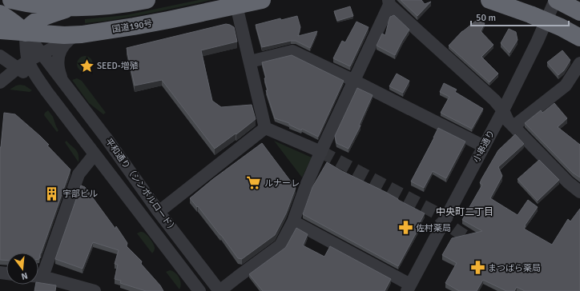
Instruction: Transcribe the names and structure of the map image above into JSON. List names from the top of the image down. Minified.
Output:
{"streets":{"highway":["国道190号"],"street":["小串通り","平和通り（シンボルロード）"]},"crossings":[["国道190号","平和通り（シンボルロード）"]],"districts":["中央町二丁目"],"places":{"place":["SEED-増殖"],"supermarket":["ルナーレ"],"building":["宇部ビル"],"pharmacy":["佐村薬局","まつばら薬局"]},"scale_bar":"50 m","north":"bottom"}
